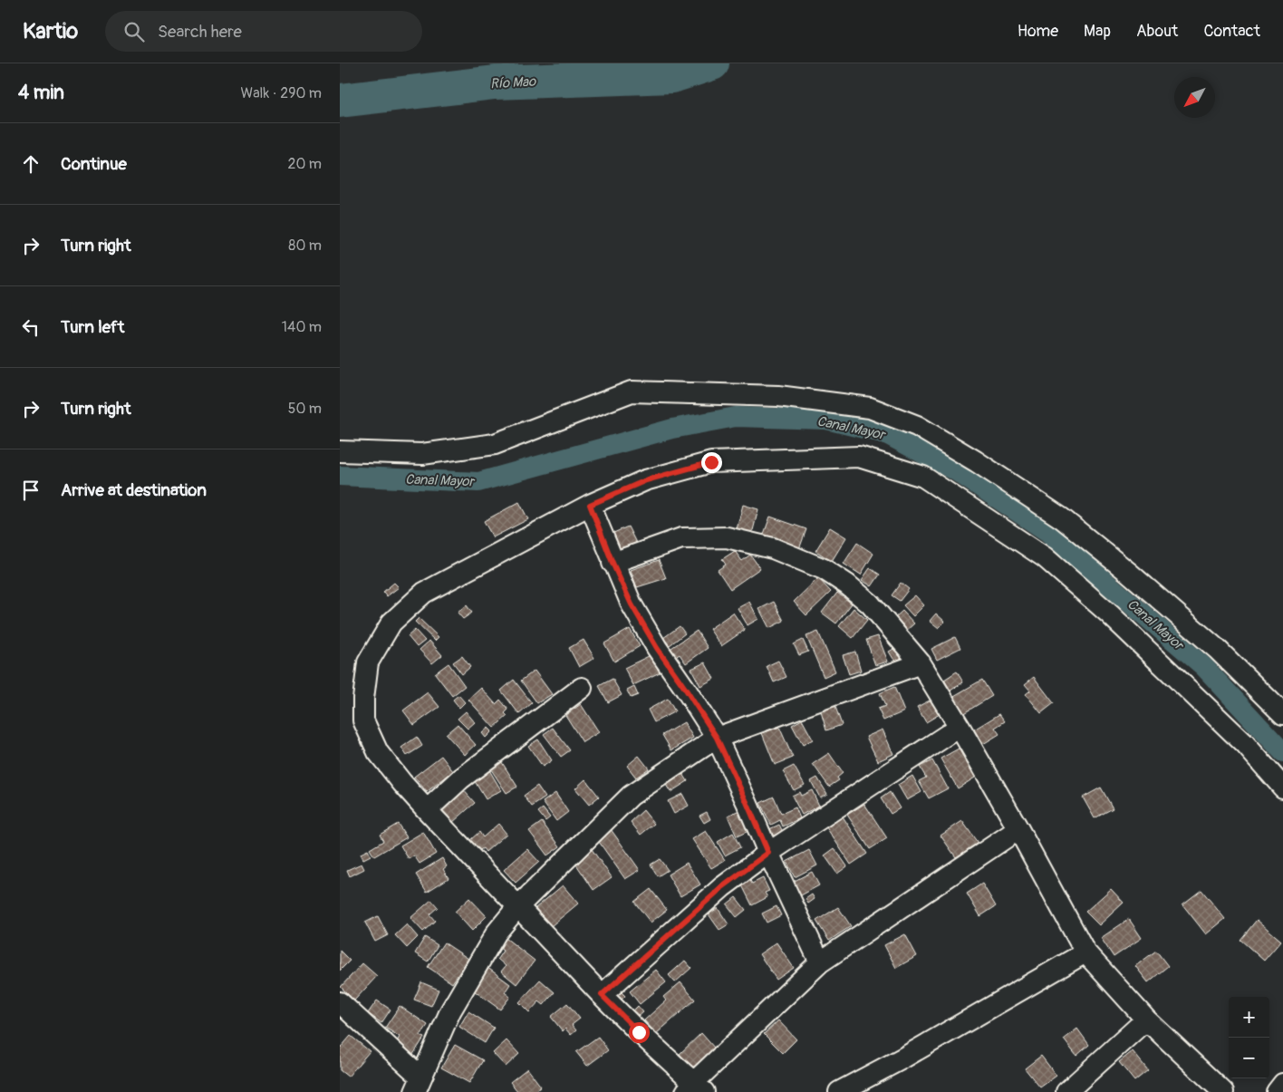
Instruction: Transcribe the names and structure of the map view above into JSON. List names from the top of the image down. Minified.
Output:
{"water":["Río Mao","Canal Mayor"],"north":"bottom left","page":{"header":"Kartio","search":"Search here","nav":["Home","Map","About","Contact"],"heading":["4 min","Walk · 290 m"],"list":[["Continue","20 m"],["Turn right","80 m"],["Turn left","140 m"],["Turn right","50 m"],"Arrive at destination"],"map_buttons":["+","−"]}}
